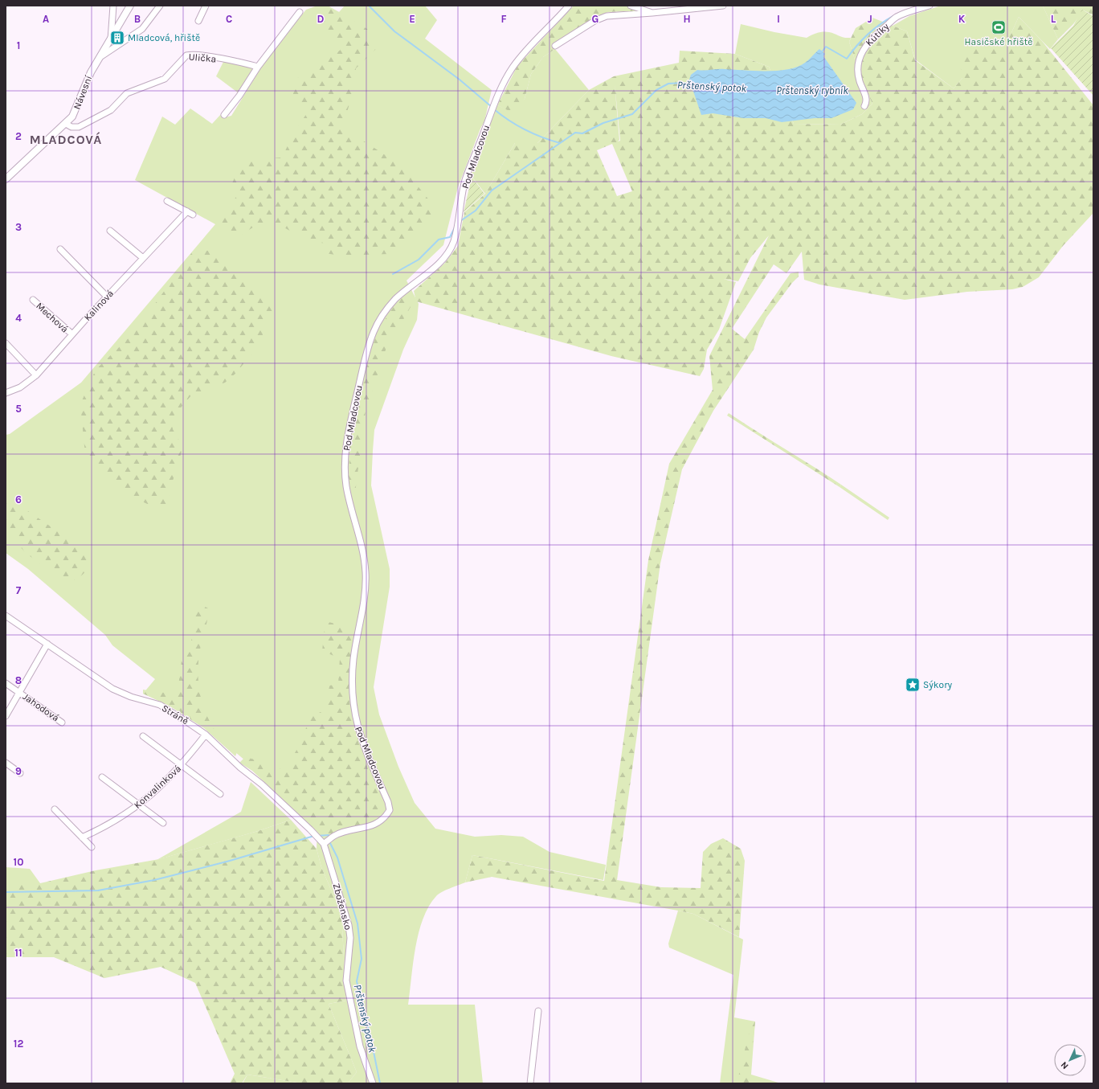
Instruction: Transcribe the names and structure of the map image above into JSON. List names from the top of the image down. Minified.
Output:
{"streets":{"street":["Kútíky","Ulička","Návesní","Pod Mladcovou","Kalinová","Mechová","Jahodová","Stráně","Konvalinková","Zbožensko"]},"crossings":[["Ulička","Návesní"],["Pod Mladcovou","Stráně"],["Pod Mladcovou","Zbožensko"],["Kalinová","Mechová"],["Jahodová","Stráně"],["Stráně","Konvalinková"],["Stráně","Zbožensko"]],"districts":["MLADCOVÁ"],"water":["Prštenský potok","Prštenský rybník"],"places":{"sports":["Hasičské hřiště"],"building":["Mladcová, hřiště"],"place":["Sýkory"]},"north":"bottom left","grid":{"columns":["A","B","C","D","E","F","G","H","I","J","K","L"],"rows":["1","2","3","4","5","6","7","8","9","10","11","12"]}}
